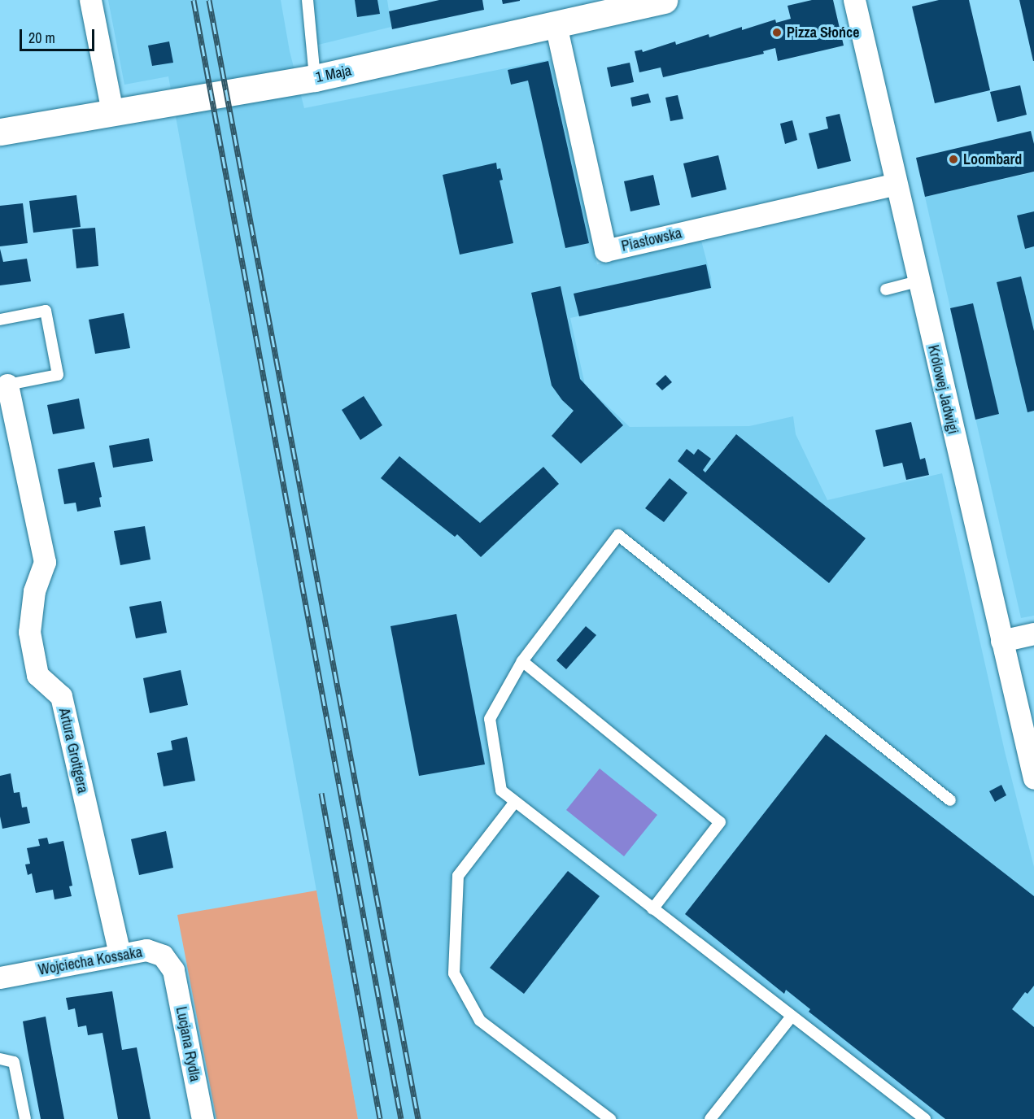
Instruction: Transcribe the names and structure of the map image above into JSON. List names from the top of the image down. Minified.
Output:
{"streets":{"street":["1 Maja","Piastowska","Królowej Jadwigi","Artura Grottgera","Wojciecha Kossaka","Lucjana Rydla"]},"crossings":[["1 Maja","Piastowska"],["Piastowska","Królowej Jadwigi"],["Artura Grottgera","Wojciecha Kossaka"],["Wojciecha Kossaka","Lucjana Rydla"]],"places":["Pizza Słońce","Loombard"],"scale_bar":"20 m"}
